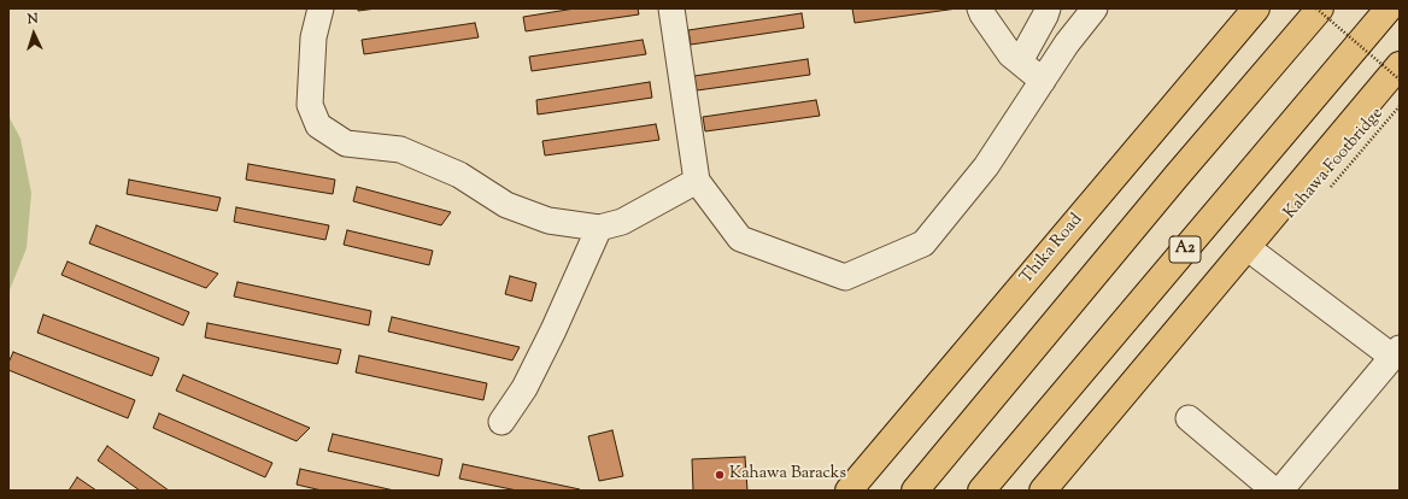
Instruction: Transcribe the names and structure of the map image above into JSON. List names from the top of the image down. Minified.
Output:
{"streets":{"main road":["Thika Road","A2"],"path":["Kahawa Footbridge"]},"places":["Kahawa Baracks"],"north":"top"}
